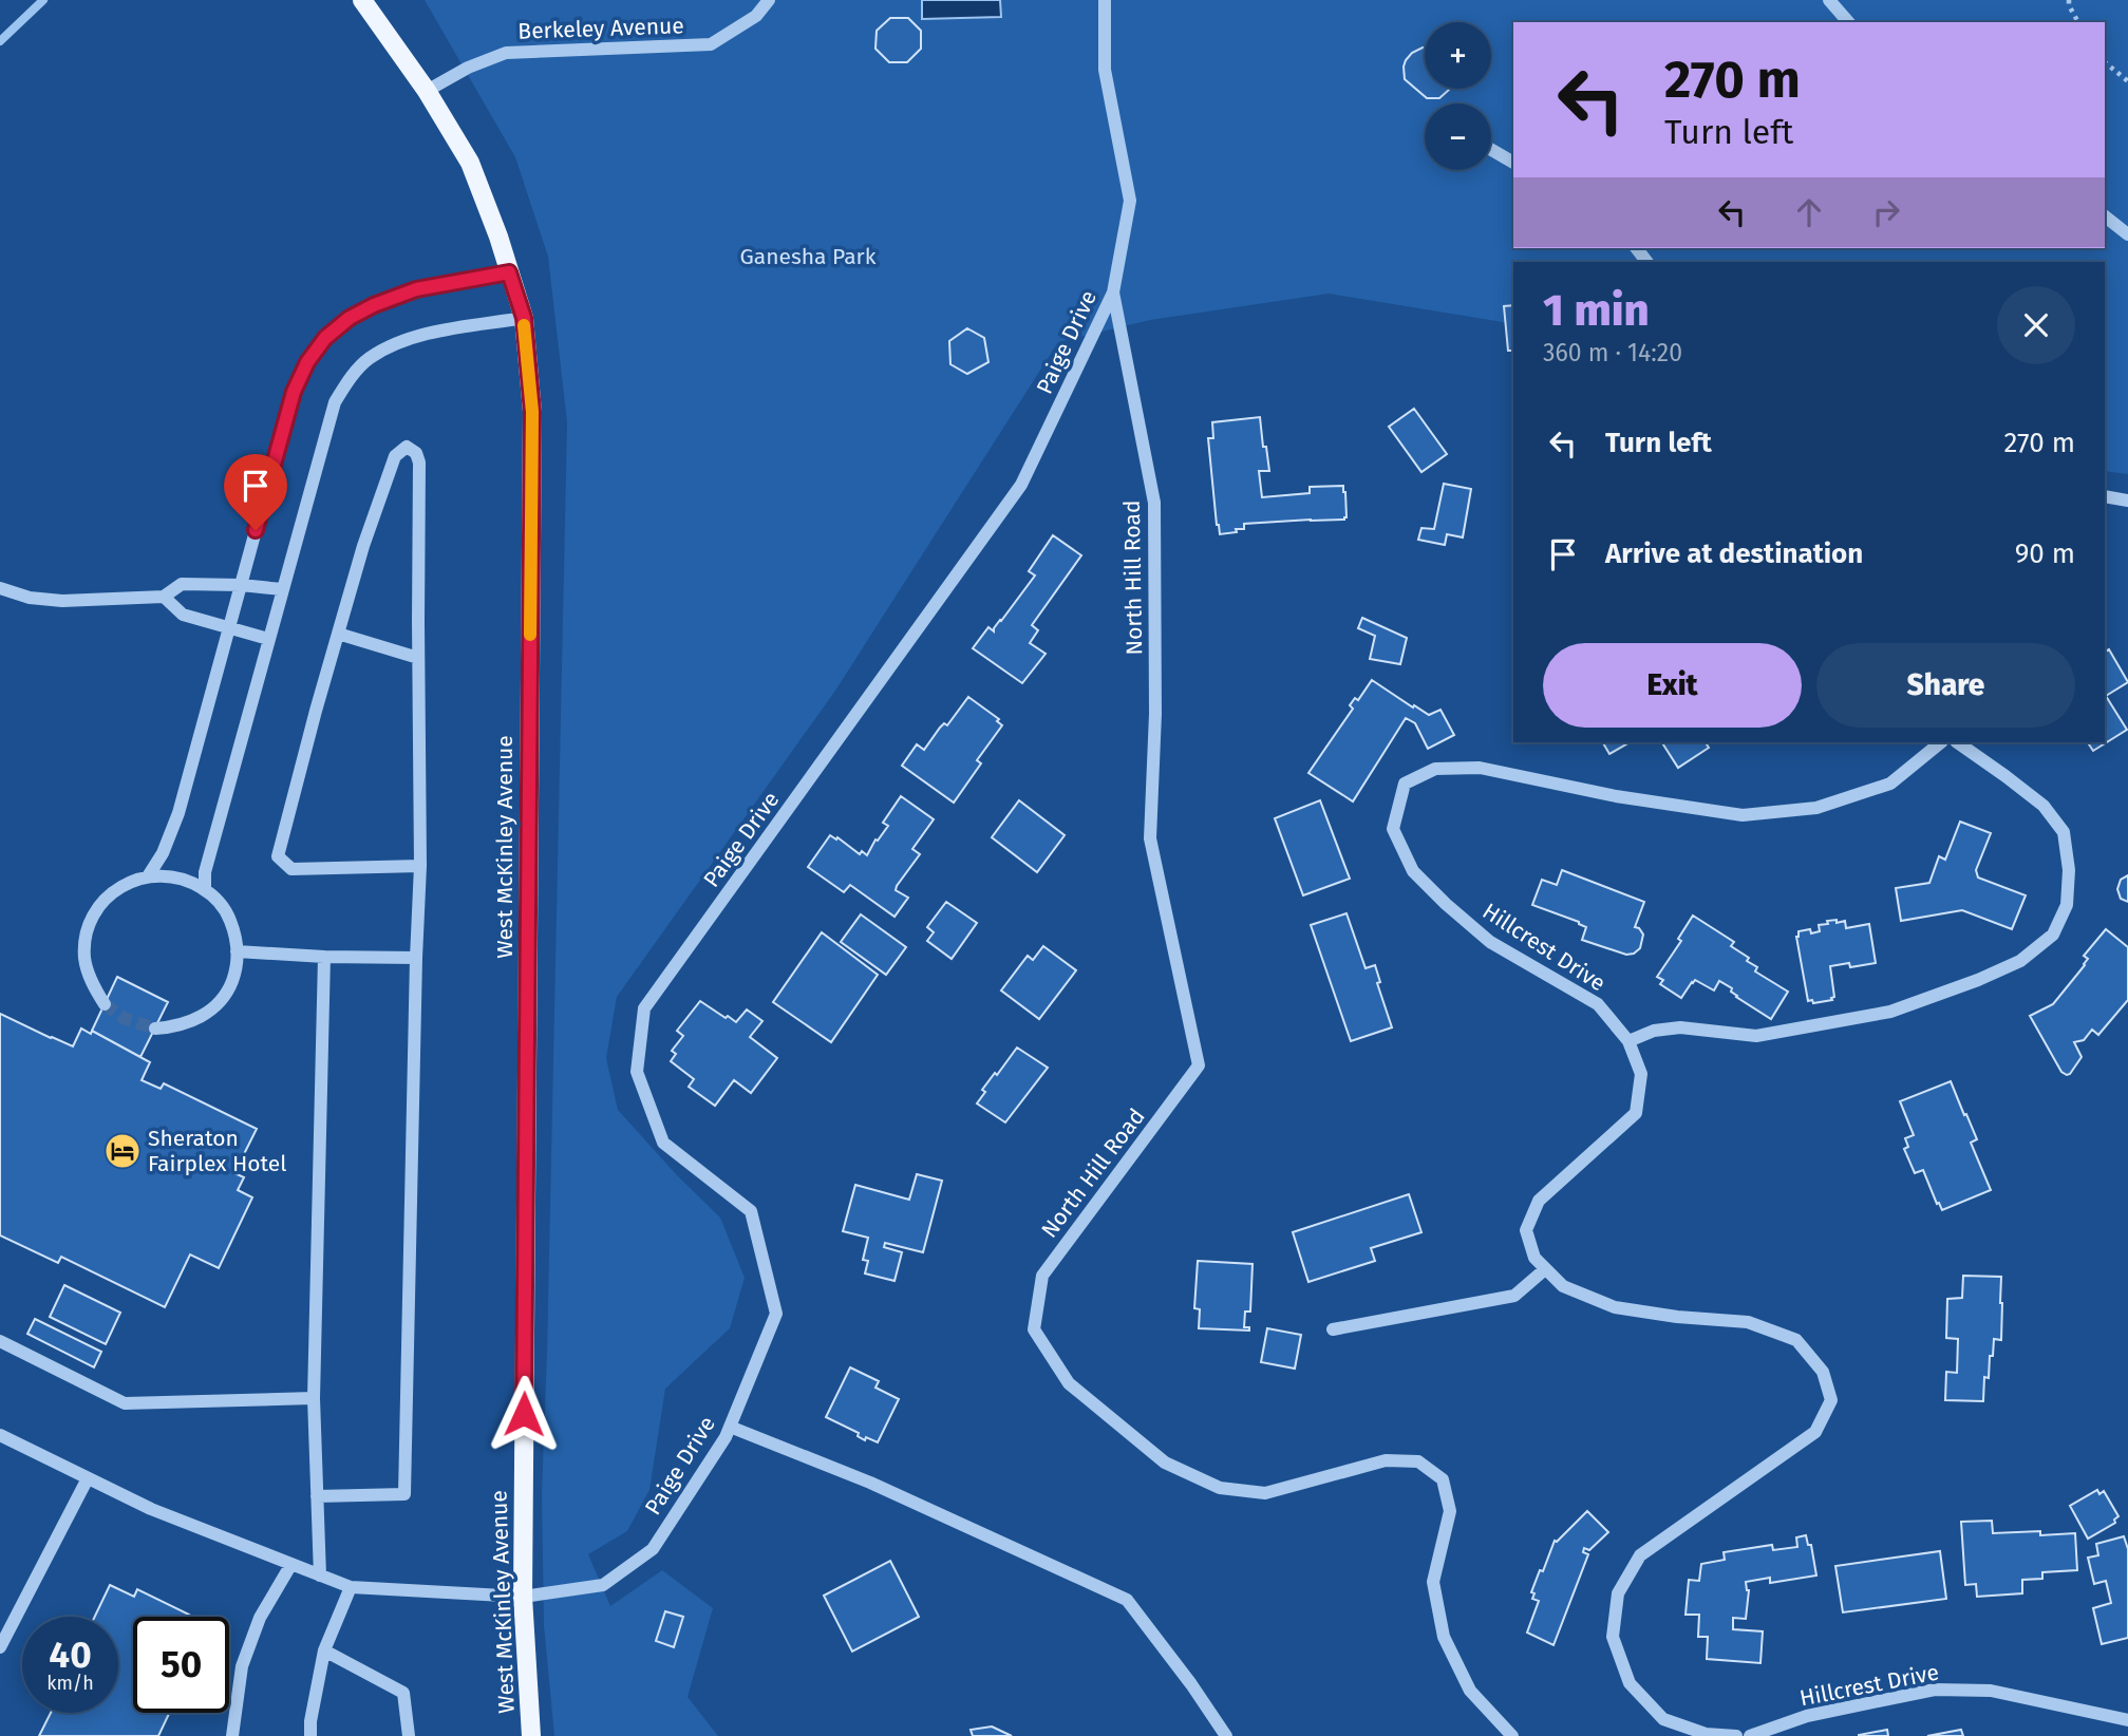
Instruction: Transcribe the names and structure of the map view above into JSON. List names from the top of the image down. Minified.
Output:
{"streets":{"main road":["West McKinley Avenue"],"street":["Berkeley Avenue","Paige Drive","North Hill Road","Hillcrest Drive"]},"crossings":[["Berkeley Avenue","West McKinley Avenue"],["Paige Drive","North Hill Road"],["Paige Drive","West McKinley Avenue"]],"parks":["Ganesha Park"],"places":{"hotel":["Sheraton Fairplex Hotel"]},"page":{"map_buttons":["+","−"],"turn":["270 m","Turn left"],"heading":["1 min","360 m · 14:20"],"list":[{"name":"Turn left","value":"270 m"},{"name":"Arrive at destination","value":"90 m"}],"buttons":["Exit","Share"],"speed":"40 km/h","limit":"50"}}
